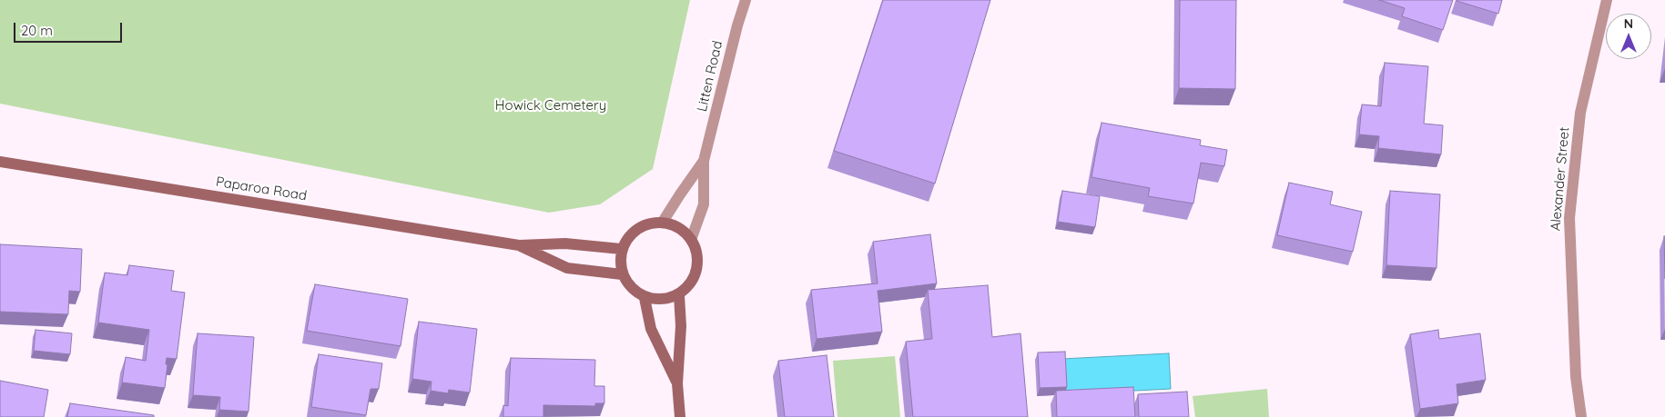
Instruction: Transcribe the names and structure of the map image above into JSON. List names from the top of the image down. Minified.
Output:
{"streets":{"main road":["Paparoa Road"],"street":["Litten Road","Alexander Street"]},"crossings":[["Litten Road","Paparoa Road"]],"parks":["Howick Cemetery"],"scale_bar":"20 m","north":"top"}
